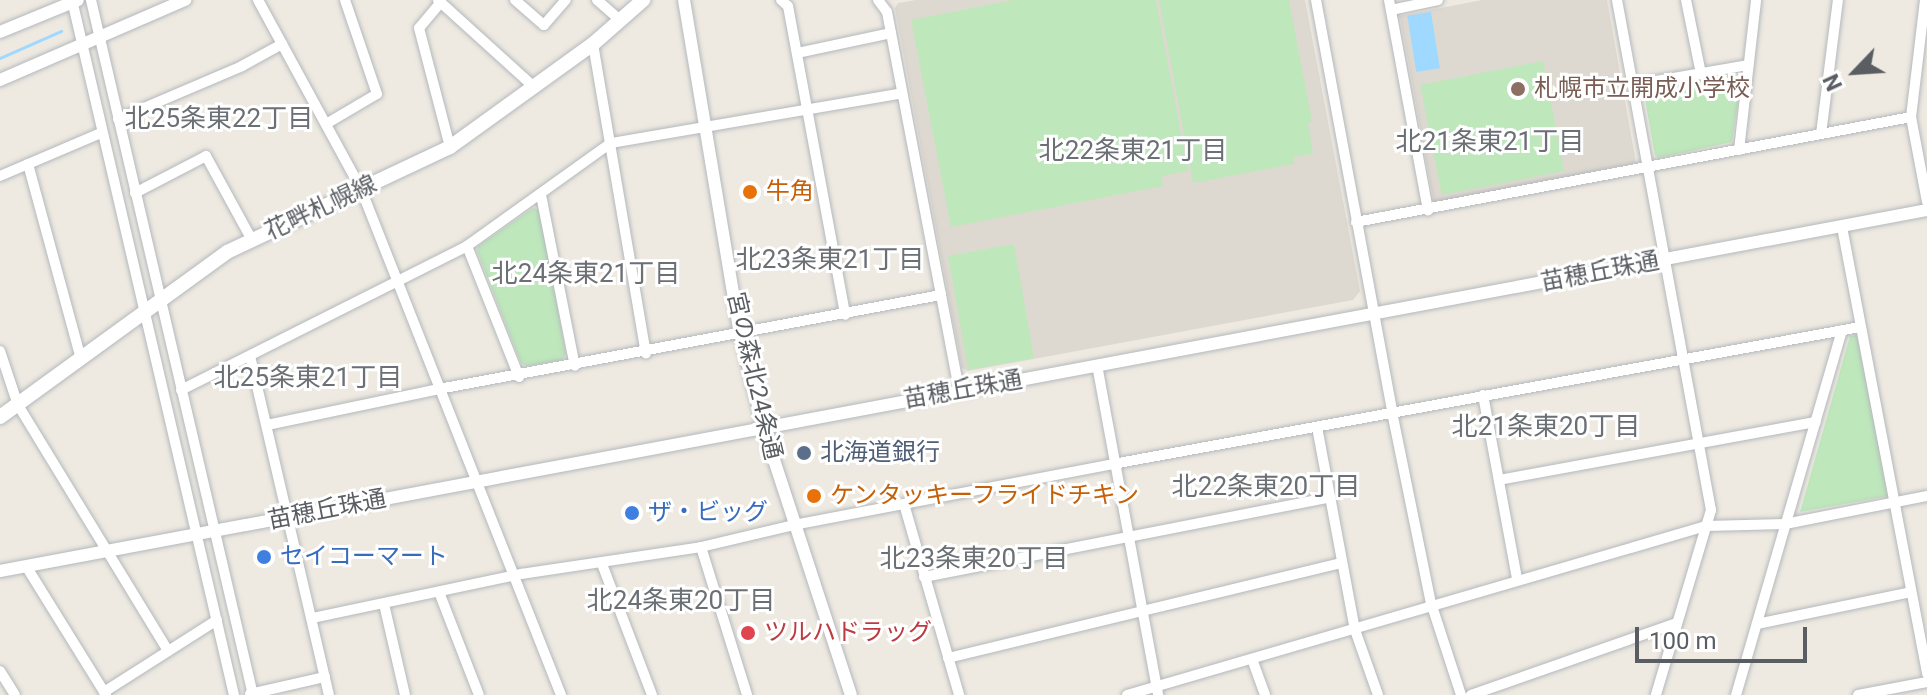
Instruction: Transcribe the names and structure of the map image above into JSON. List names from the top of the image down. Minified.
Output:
{"streets":{"main road":["花畔札幌線"],"street":["苗穂丘珠通","宮の森北24条通"]},"crossings":[["苗穂丘珠通","宮の森北24条通"]],"districts":["北25条東22丁目","北21条東21丁目","北22条東21丁目","北23条東21丁目","北24条東21丁目","北25条東21丁目","北21条東20丁目","北22条東20丁目","北23条東20丁目","北24条東20丁目"],"places":["札幌市立開成小学校","牛角","北海道銀行","ケンタッキーフライドチキン","ザ・ビッグ","セイコーマート","ツルハドラッグ"],"scale_bar":"100 m","north":"bottom left"}
